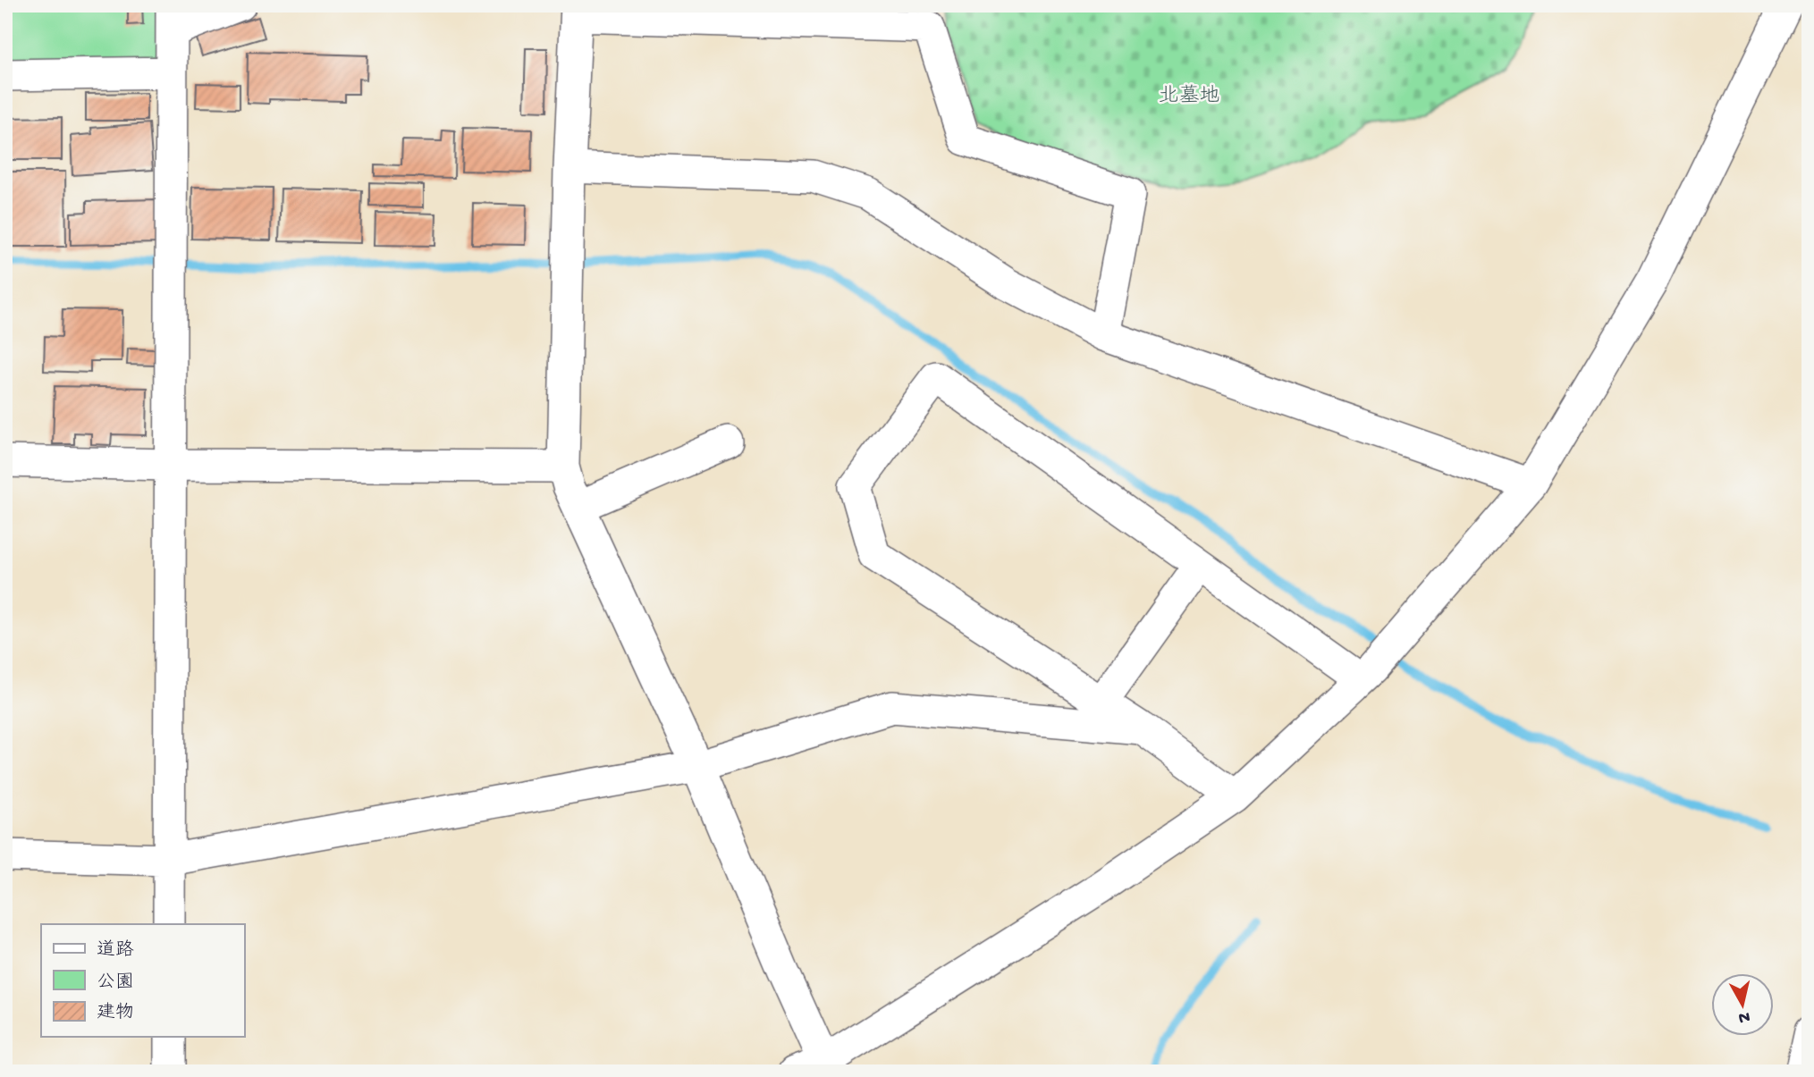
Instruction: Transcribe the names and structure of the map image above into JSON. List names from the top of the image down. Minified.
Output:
{"parks":["北墓地"],"legend":["道路","公園","建物"],"north":"bottom"}
